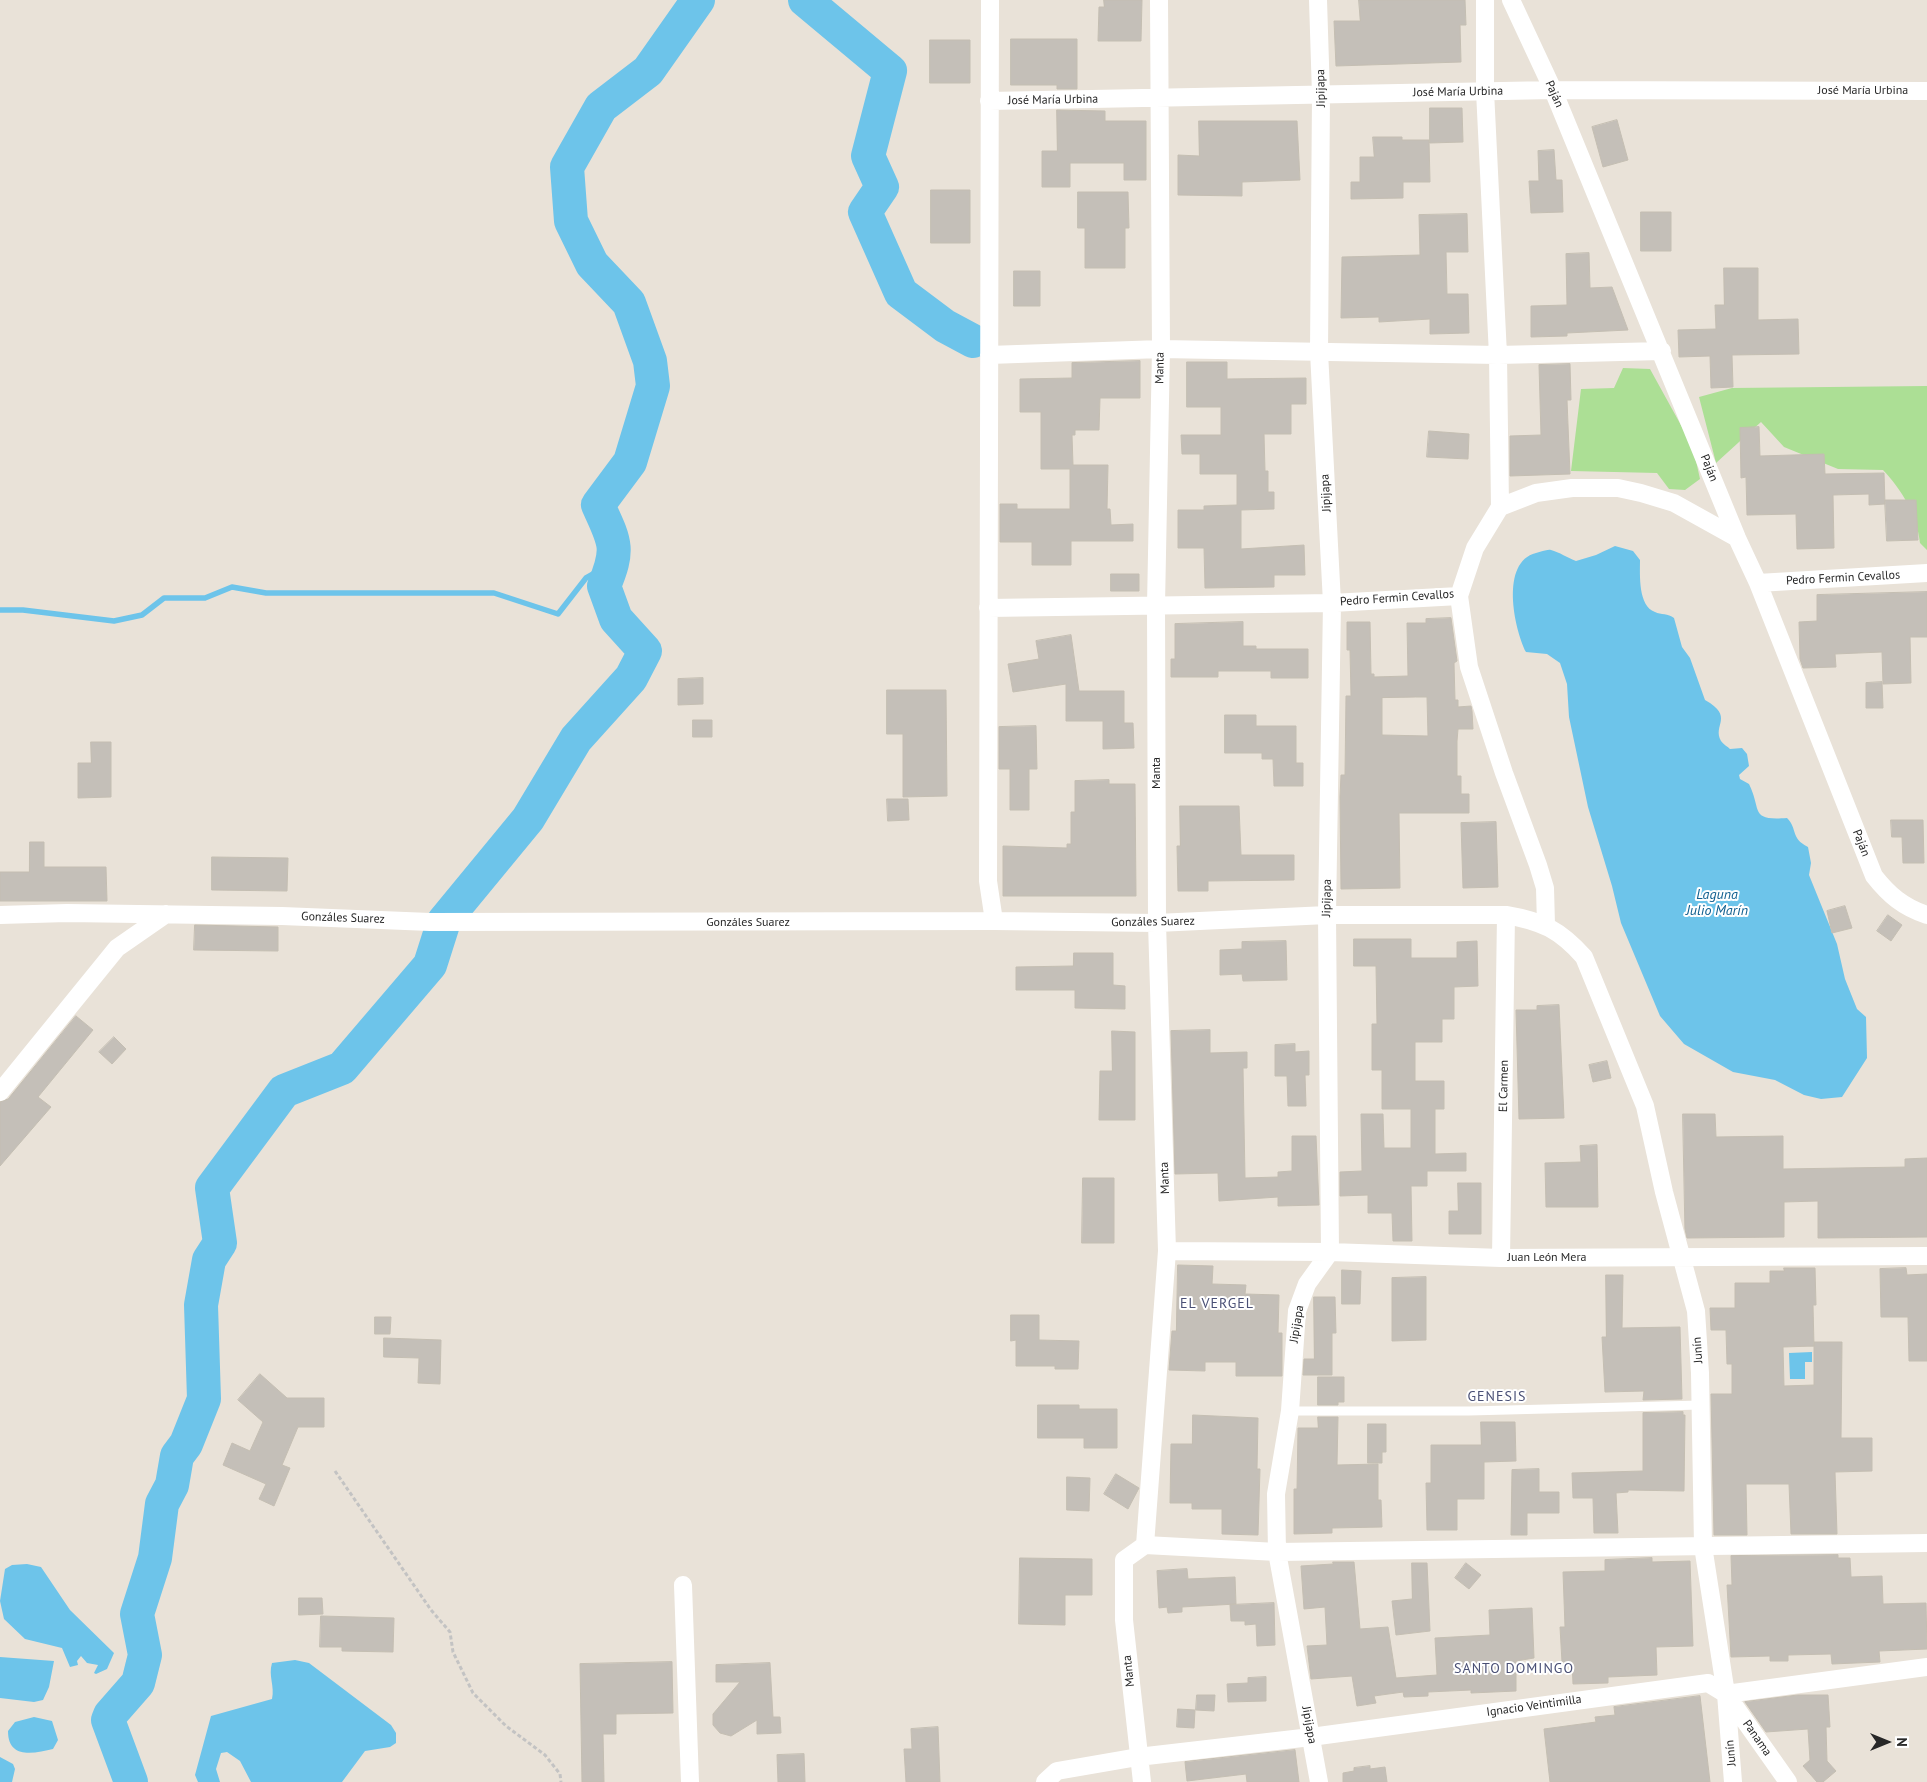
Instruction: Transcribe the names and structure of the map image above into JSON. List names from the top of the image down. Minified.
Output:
{"streets":{"street":["Jipijapa","José María Urbina","Paján","Manta","Pedro Fermin Cevallos","Gonzáles Suarez","El Carmen","Juan León Mera","Junín","Ignacio Veintimilla","Panama"]},"crossings":[["Jipijapa","José María Urbina"],["Jipijapa","Pedro Fermin Cevallos"],["Jipijapa","Gonzáles Suarez"],["Jipijapa","Juan León Mera"],["Jipijapa","Ignacio Veintimilla"],["José María Urbina","Paján"],["José María Urbina","Manta"],["Paján","Pedro Fermin Cevallos"],["Manta","Pedro Fermin Cevallos"],["Manta","Gonzáles Suarez"],["Manta","Juan León Mera"],["Manta","Ignacio Veintimilla"],["Gonzáles Suarez","El Carmen"],["Gonzáles Suarez","Junín"],["El Carmen","Juan León Mera"],["Juan León Mera","Junín"],["Junín","Ignacio Veintimilla"],["Junín","Panama"],["Ignacio Veintimilla","Panama"]],"districts":["EL VERGEL","GENESIS","SANTO DOMINGO"],"water":["Laguna Julio Marín"],"north":"right"}
